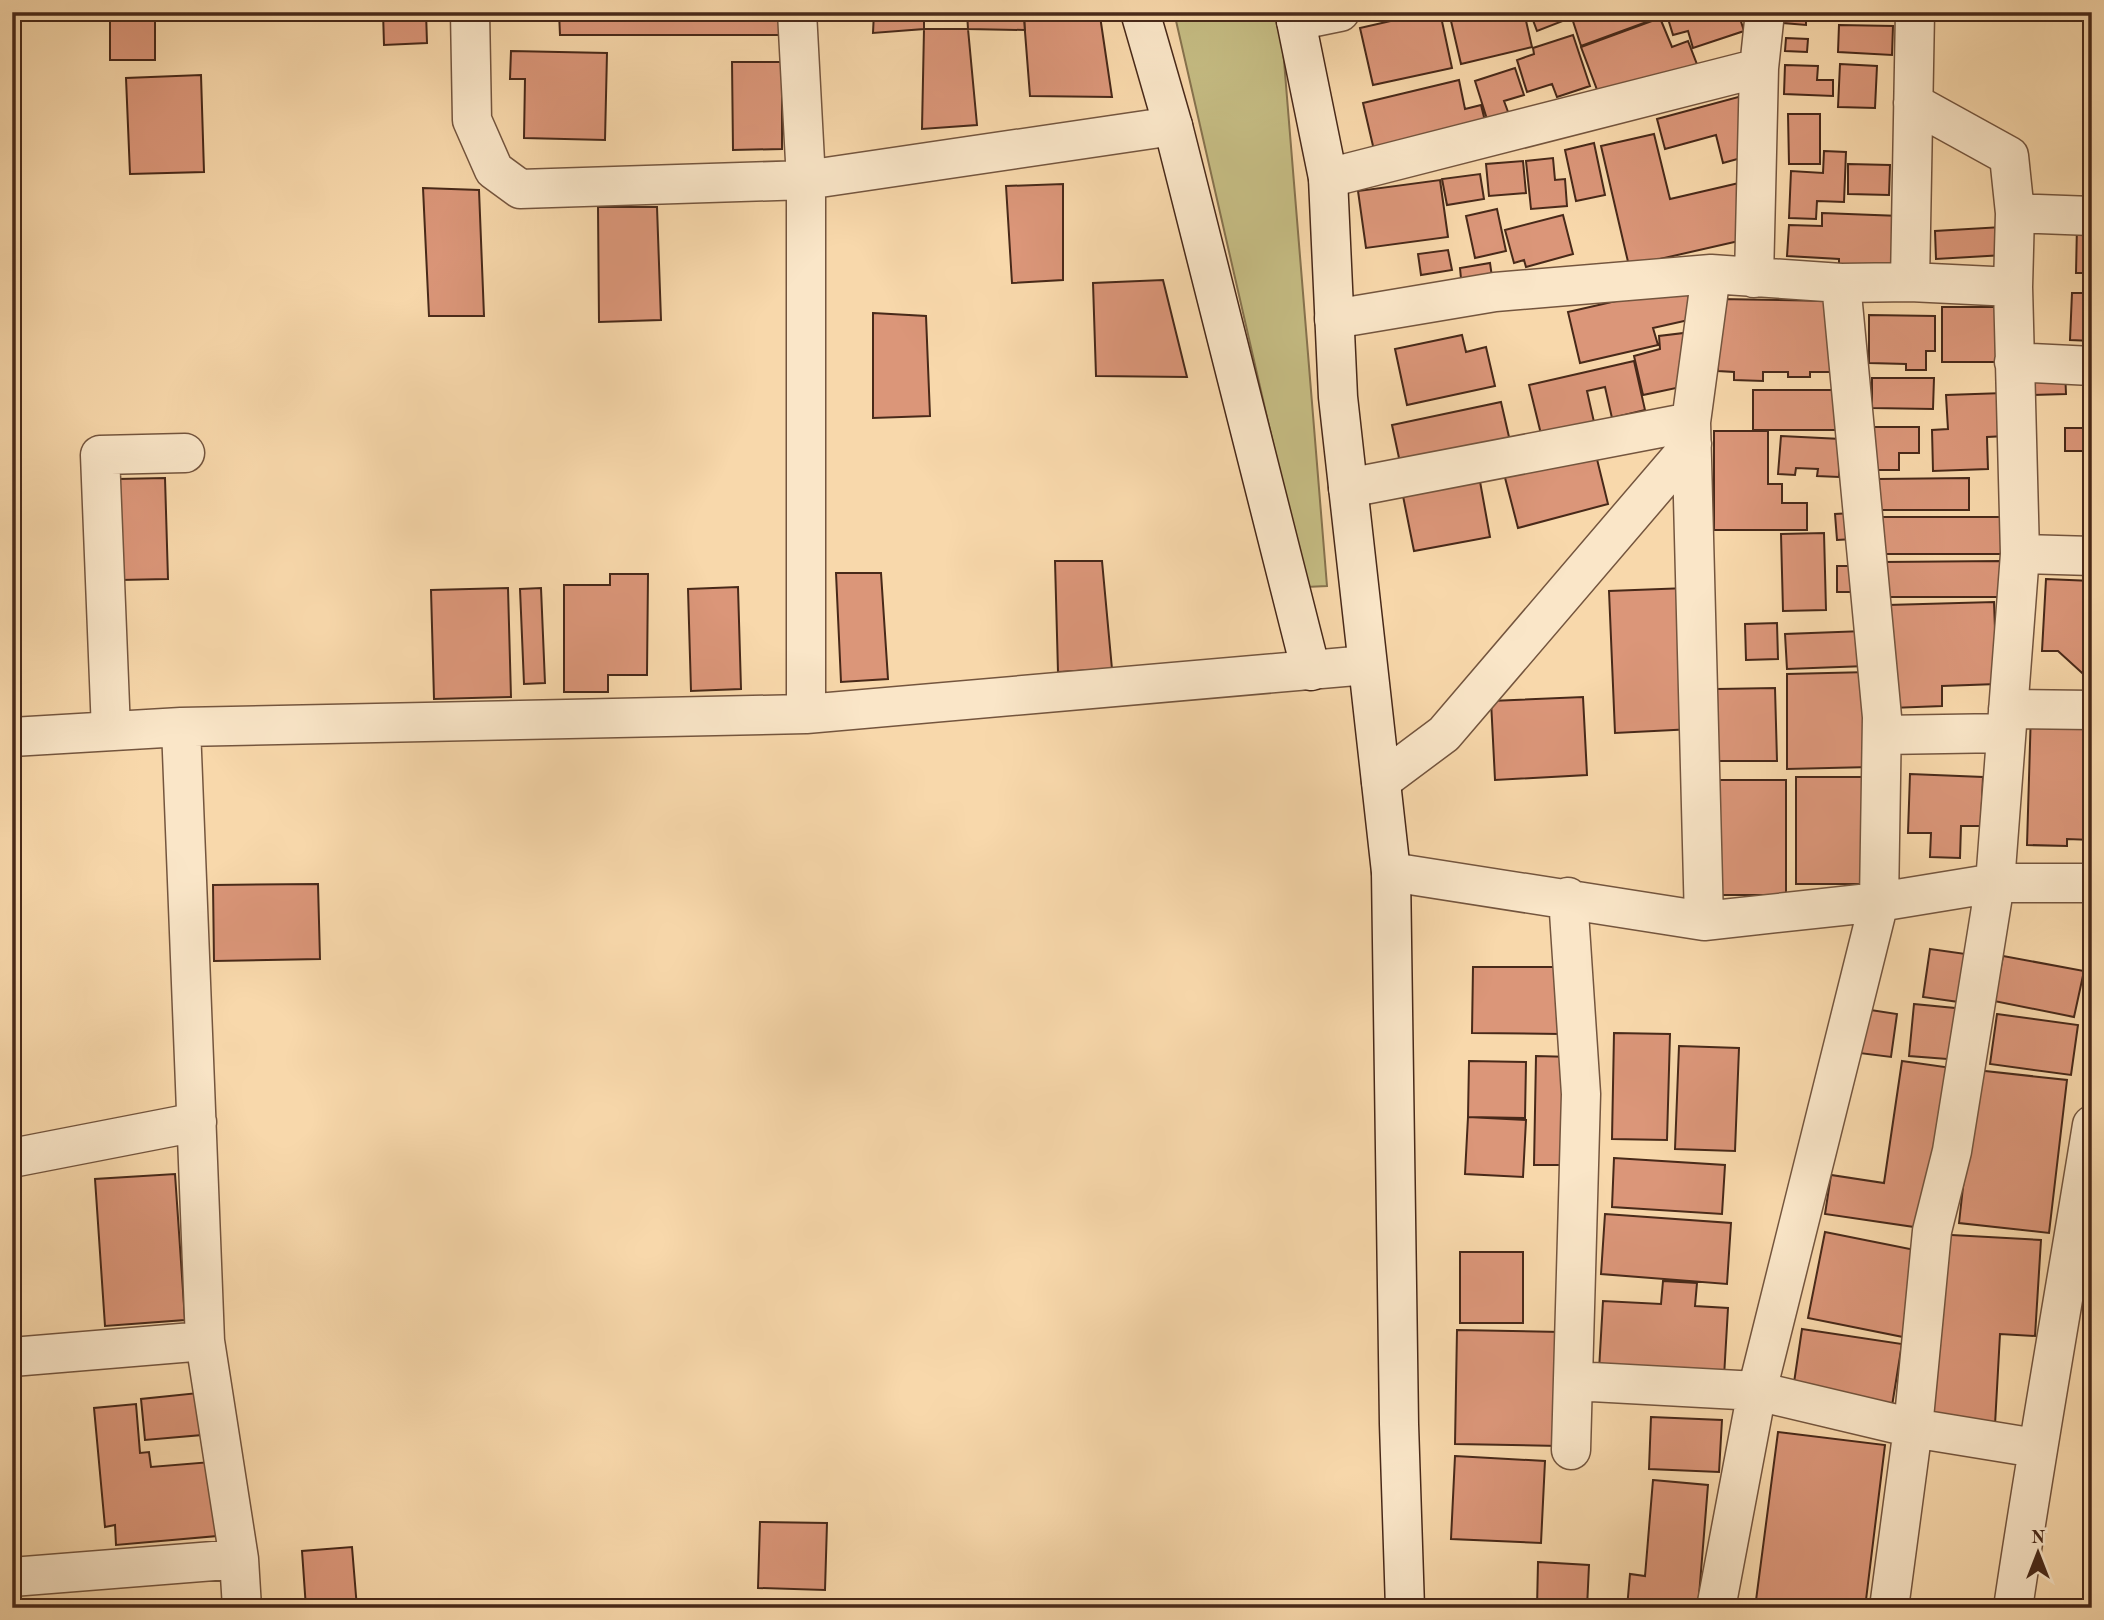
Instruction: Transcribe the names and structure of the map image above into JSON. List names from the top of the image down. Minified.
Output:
{"north":"top"}
